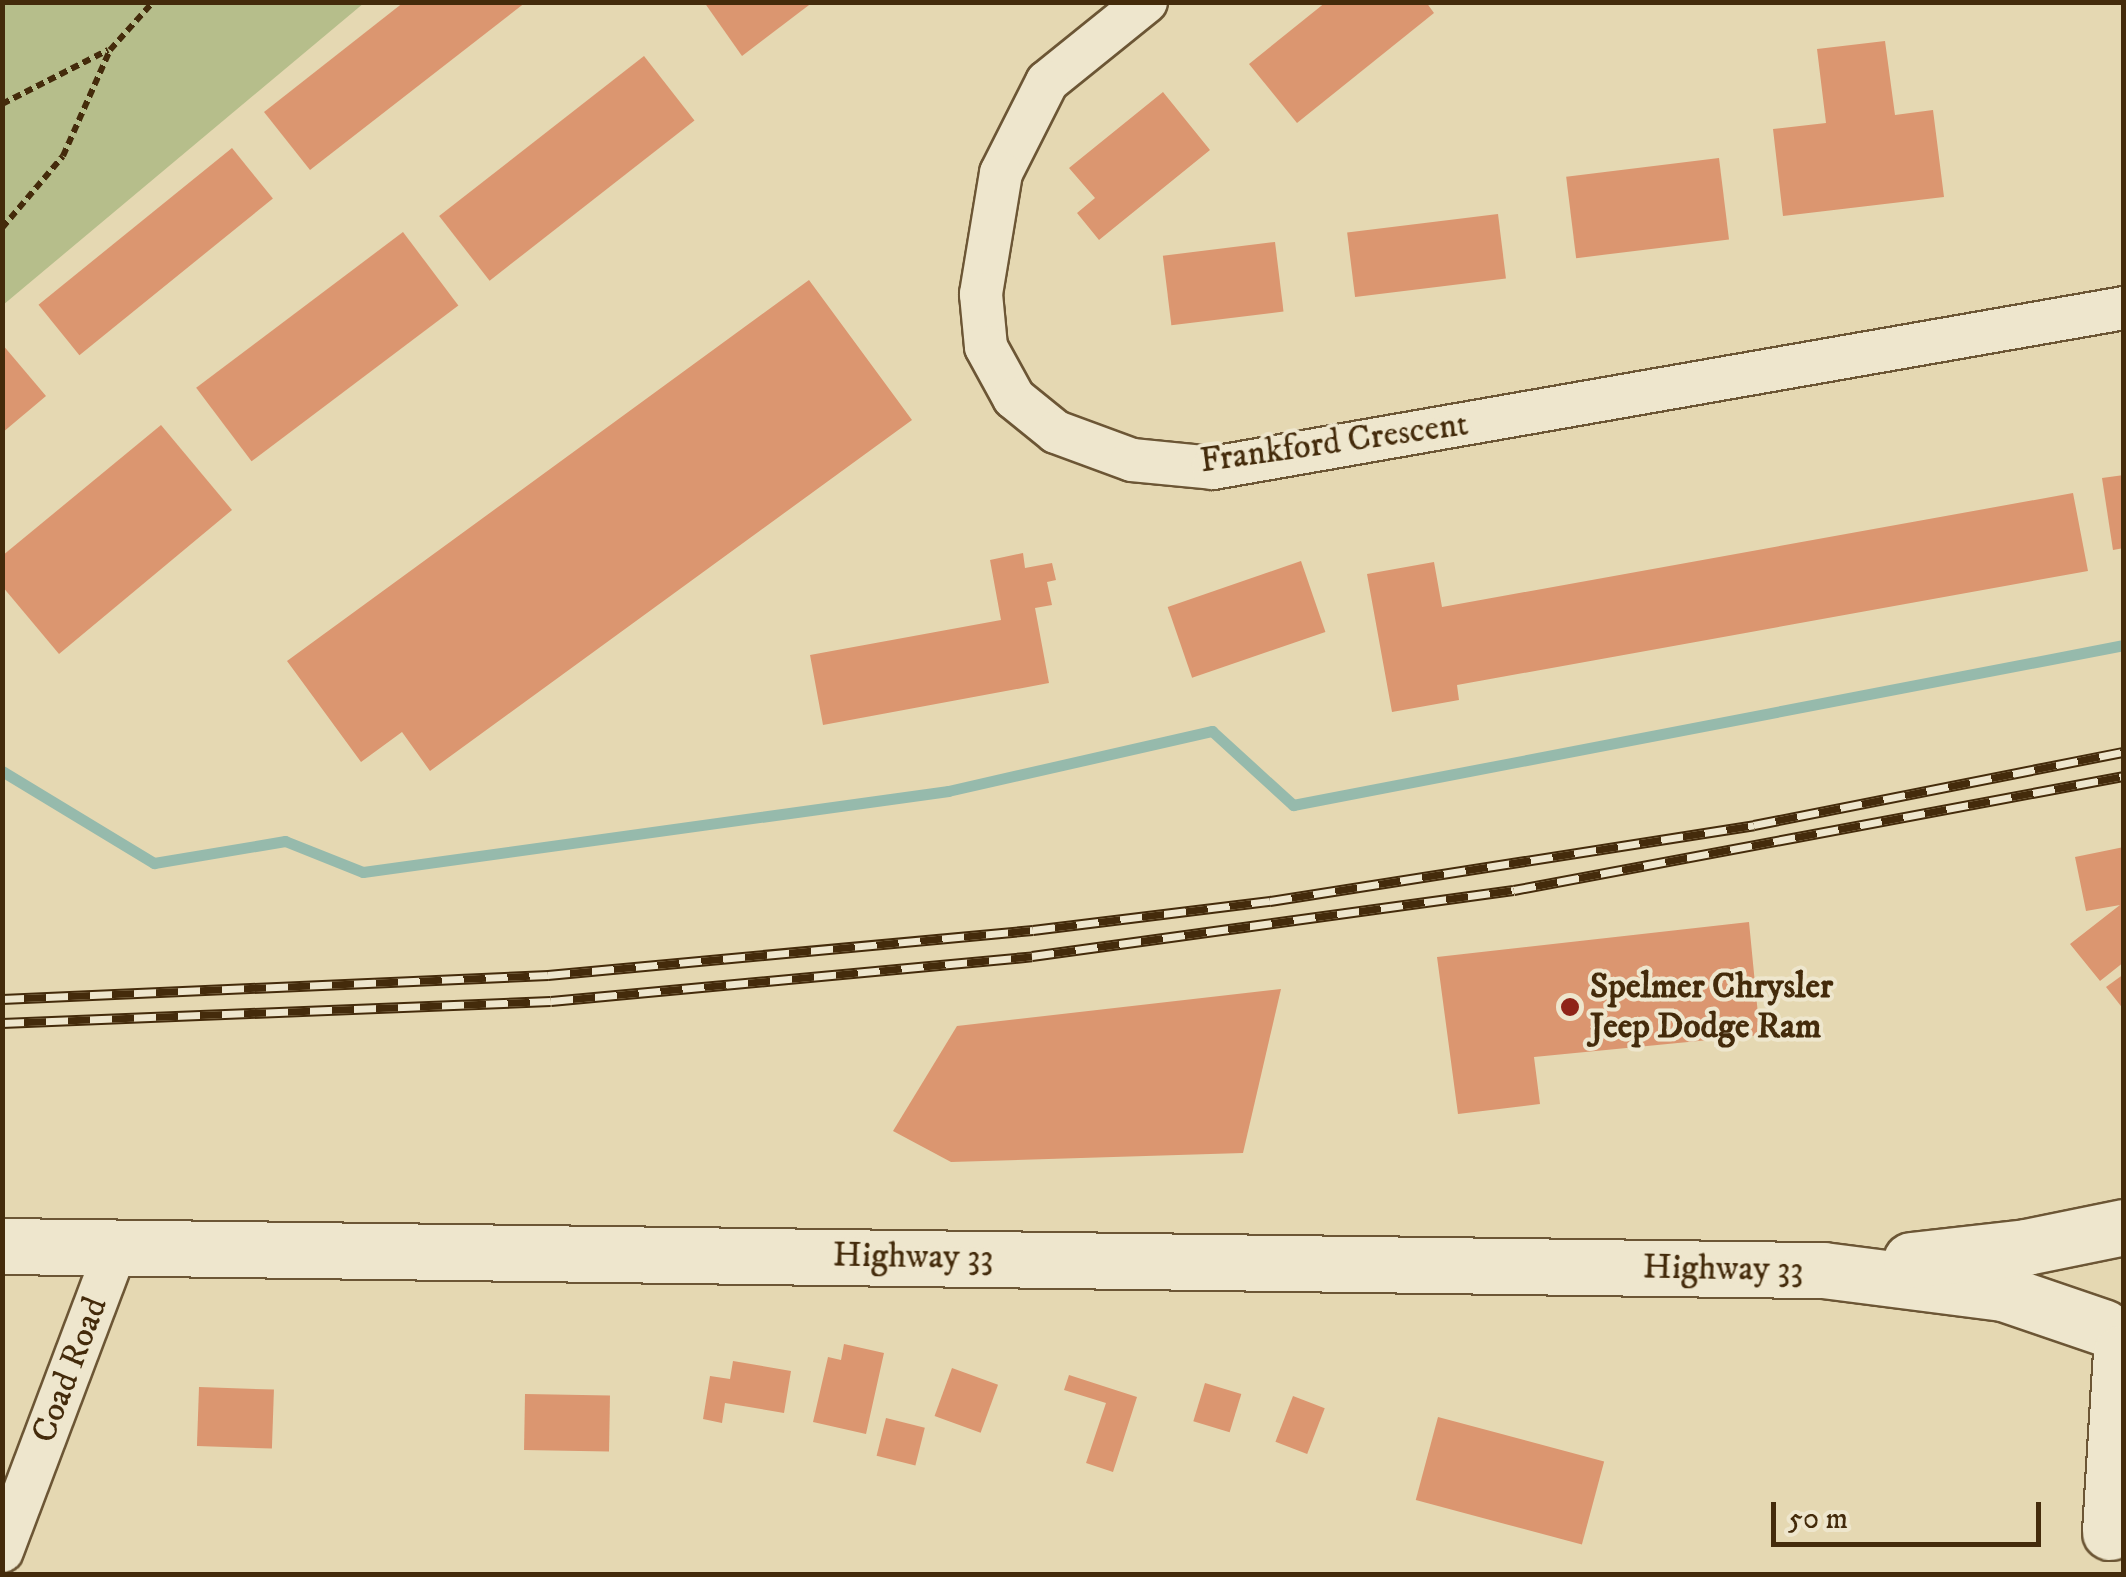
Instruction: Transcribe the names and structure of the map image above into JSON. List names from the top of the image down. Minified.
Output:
{"streets":{"main road":["Highway 33"],"street":["Frankford Crescent","Coad Road"]},"crossings":[["Highway 33","Coad Road"]],"places":["Spelmer Chrysler Jeep Dodge Ram"],"scale_bar":"50 m"}
